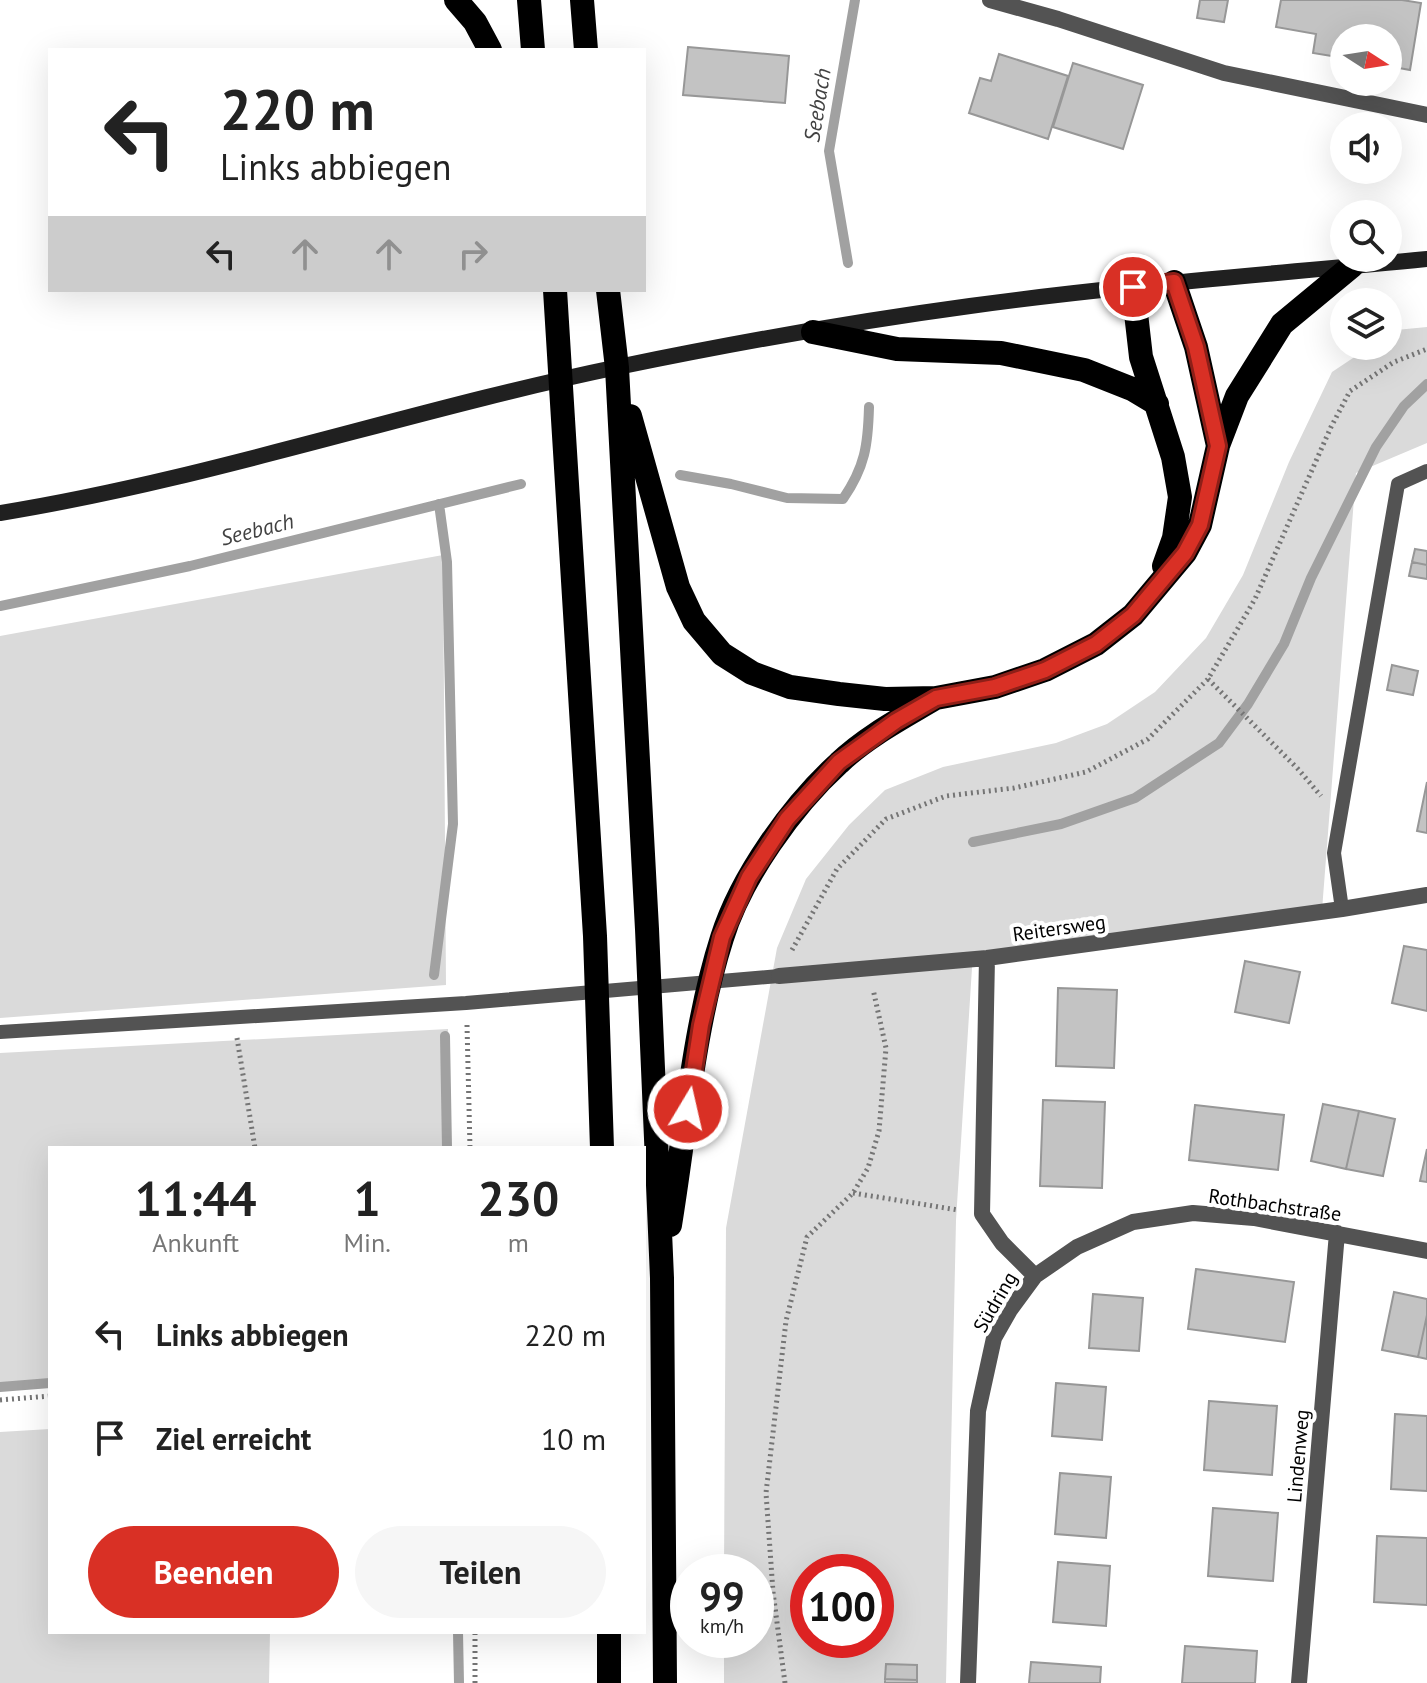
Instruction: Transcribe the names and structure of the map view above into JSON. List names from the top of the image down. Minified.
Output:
{"streets":{"street":["Reitersweg","Rothbachstraße","Südring","Lindenweg"]},"crossings":[["Rothbachstraße","Südring"],["Rothbachstraße","Lindenweg"]],"water":["Seebach"],"north":"right","page":{"turn":["220 m","Links abbiegen"],"eta":["11:44","Ankunft","1","Min.","230","m"],"list":[{"name":"Links abbiegen","value":"220 m"},{"name":"Ziel erreicht","value":"10 m"}],"buttons":["Beenden","Teilen"],"speed":"99 km/h","limit":"100"}}
